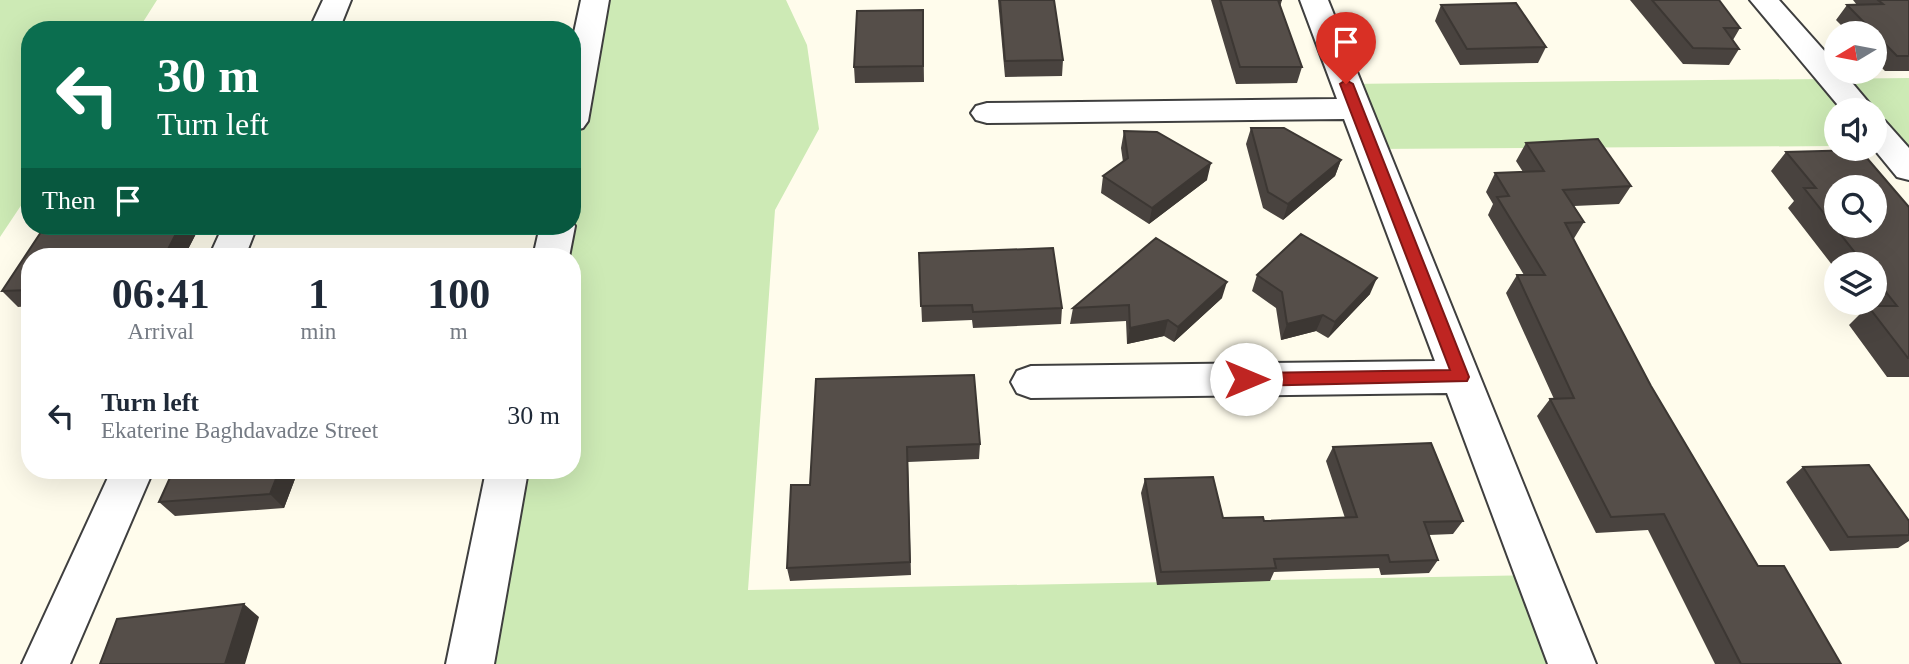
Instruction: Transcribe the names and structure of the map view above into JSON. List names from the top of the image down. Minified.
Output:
{"north":"left","page":{"turn":["30 m","Turn left"],"then":"Then","eta":["06:41","Arrival","1","min","100","m"],"list":[{"name":"Turn left","note":"Ekaterine Baghdavadze Street","value":"30 m"}]}}
